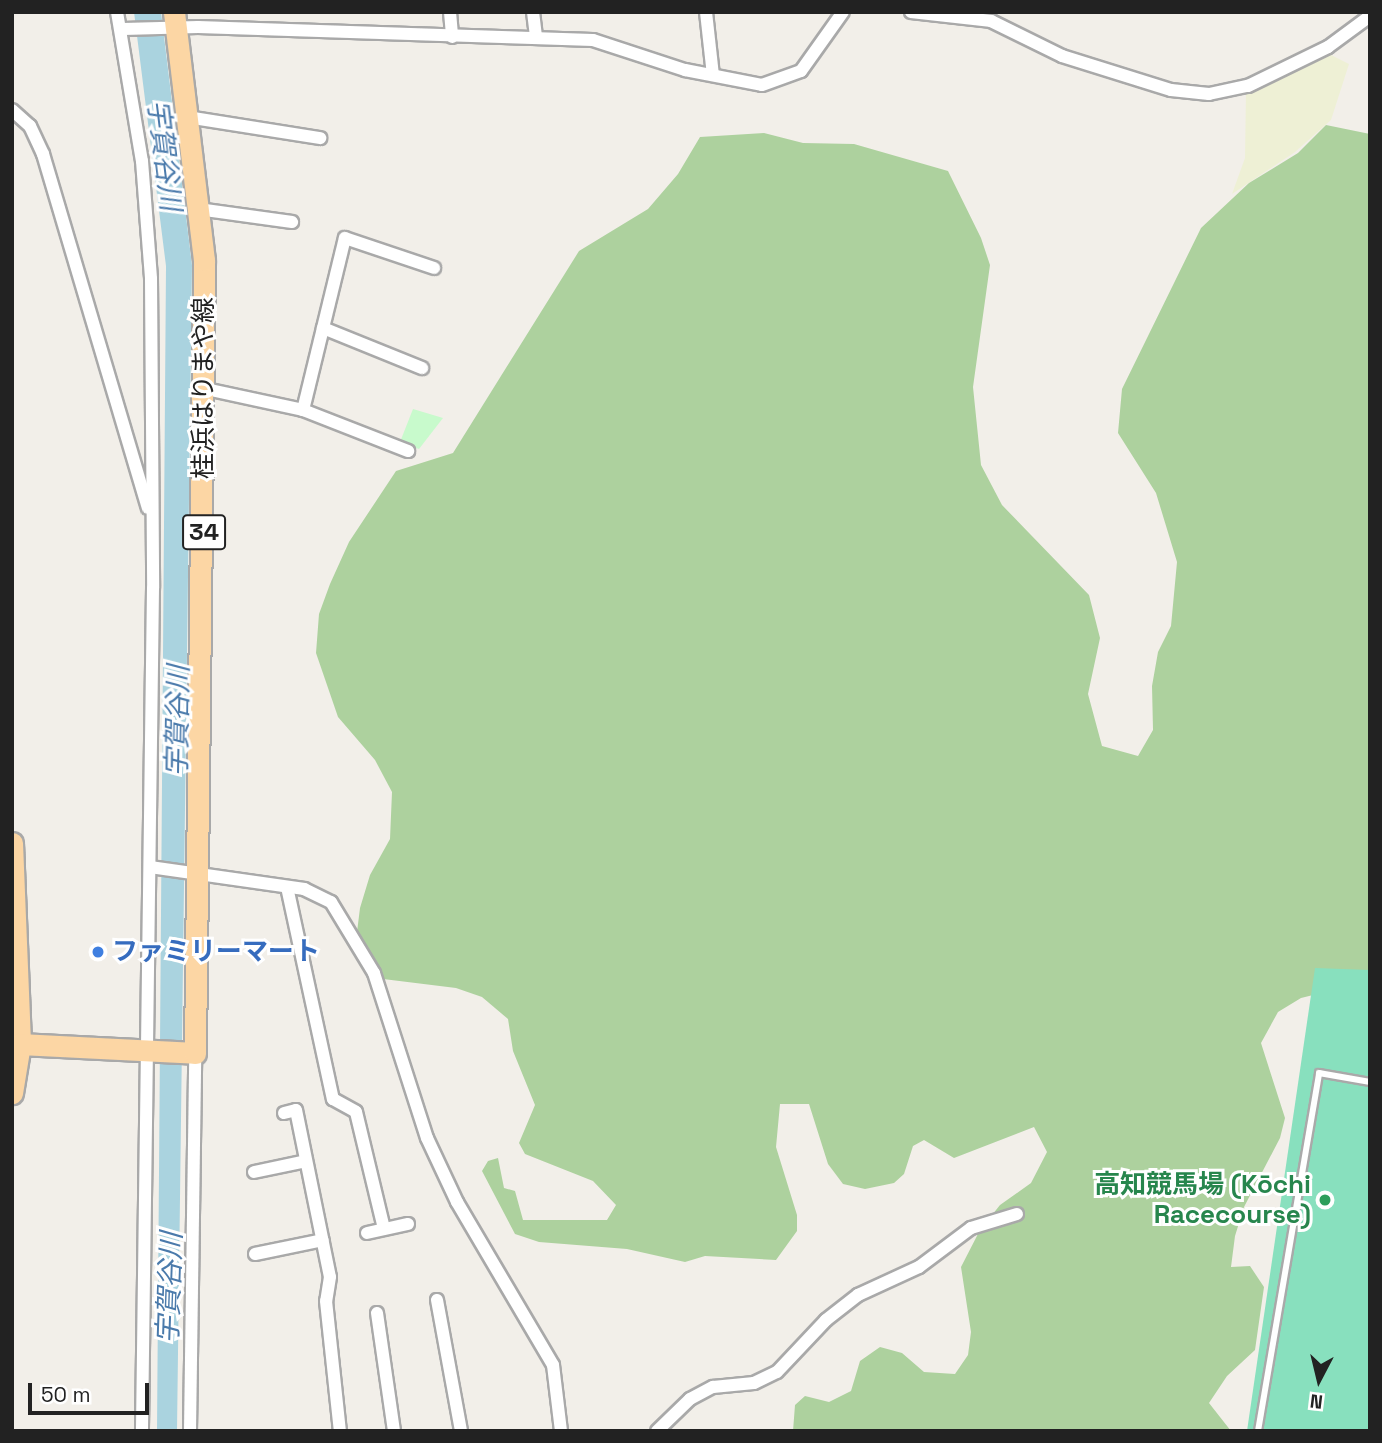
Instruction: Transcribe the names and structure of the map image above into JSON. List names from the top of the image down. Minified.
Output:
{"streets":{"main road":["桂浜はりまや線","34"]},"water":["宇賀谷川"],"places":["ファミリーマート","高知競馬場 (Kōchi Racecourse)"],"scale_bar":"50 m","north":"bottom"}
